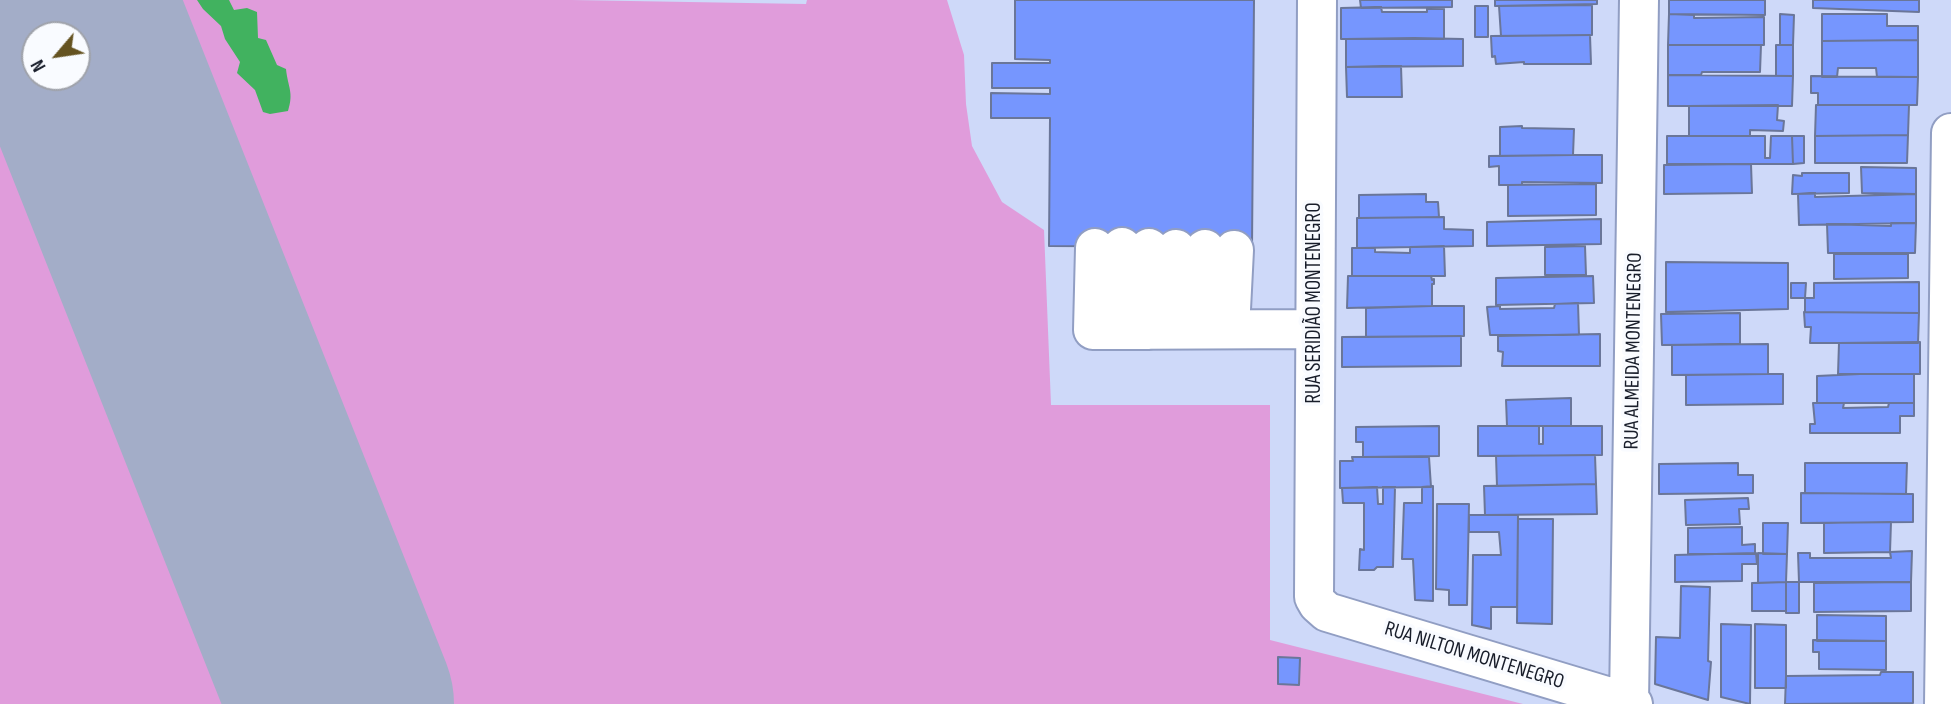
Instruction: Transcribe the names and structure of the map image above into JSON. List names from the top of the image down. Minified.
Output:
{"streets":{"street":["RUA SERIDIÃO MONTENEGRO","RUA ALMEIDA MONTENEGRO","RUA NILTON MONTENEGRO"]},"crossings":[["RUA SERIDIÃO MONTENEGRO","RUA NILTON MONTENEGRO"],["RUA ALMEIDA MONTENEGRO","RUA NILTON MONTENEGRO"]],"north":"bottom left"}
